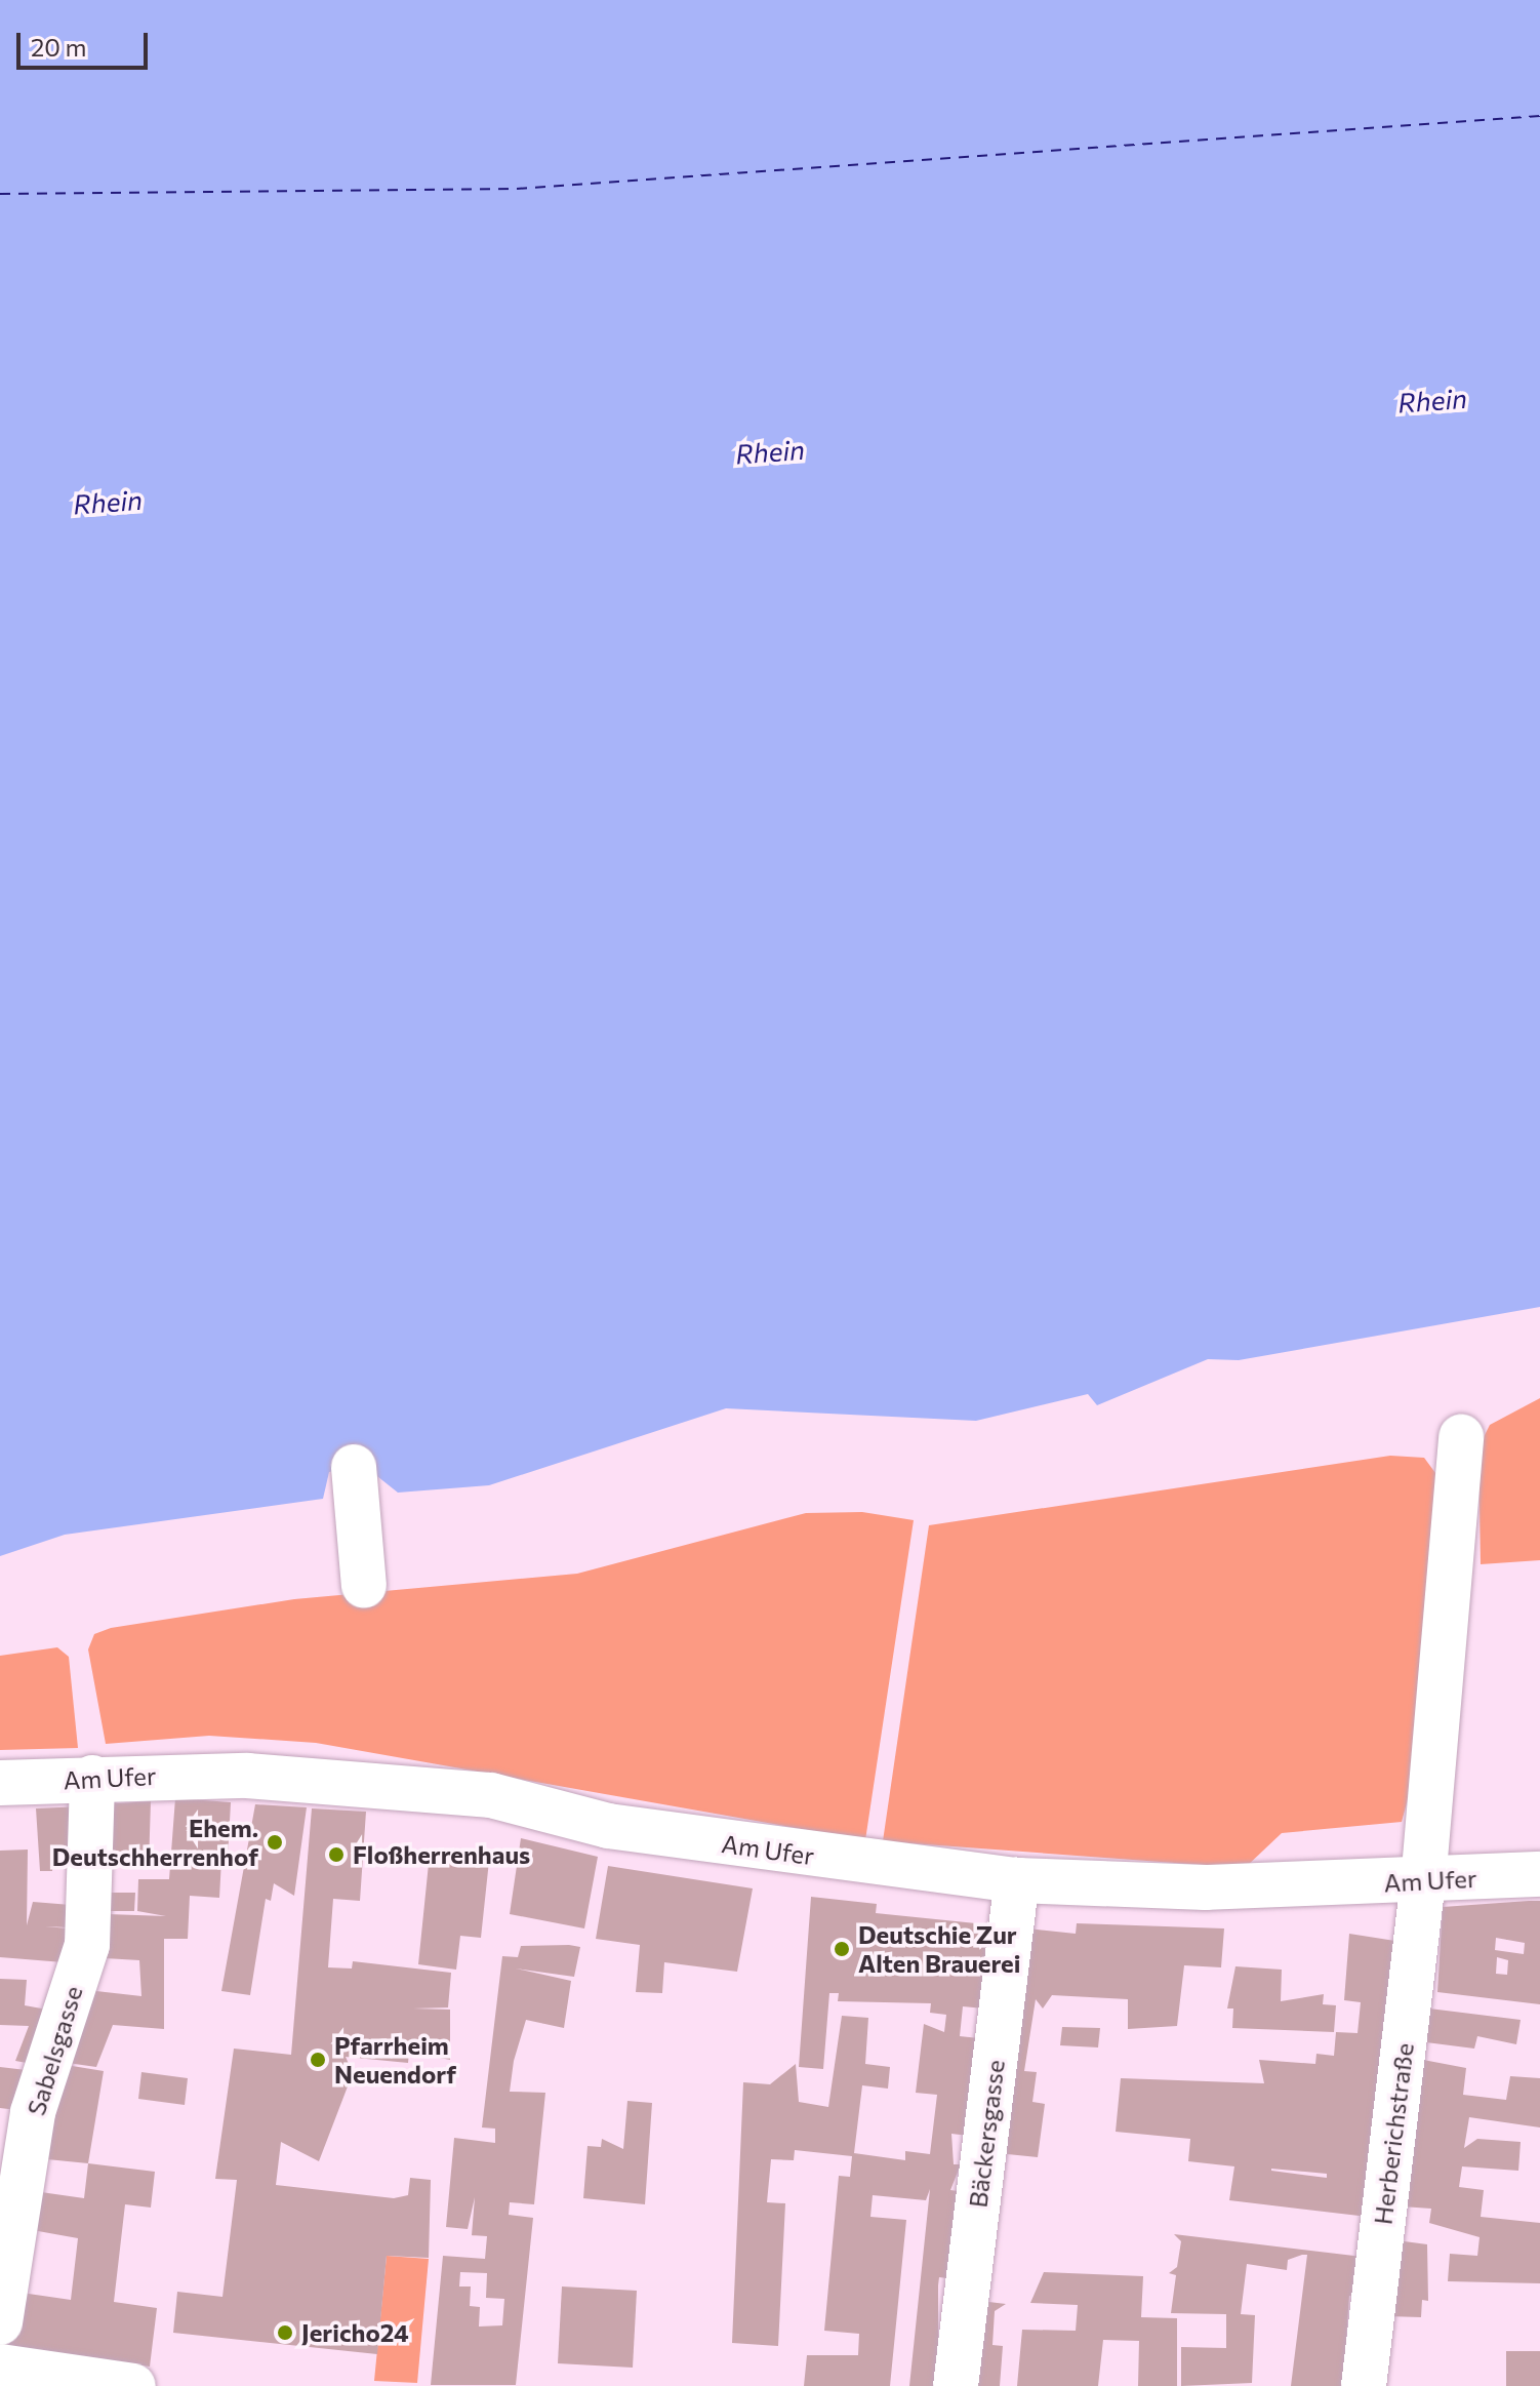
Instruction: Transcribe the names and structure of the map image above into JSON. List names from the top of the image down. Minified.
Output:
{"streets":{"street":["Am Ufer","Sabelsgasse","Bäckersgasse","Herberichstraße"]},"crossings":[["Am Ufer","Sabelsgasse"],["Am Ufer","Bäckersgasse"],["Am Ufer","Herberichstraße"]],"water":["Rhein"],"places":["Ehem. Deutschherrenhof","Floßherrenhaus","Deutschie Zur Alten Brauerei","Pfarrheim Neuendorf","Jericho24"],"scale_bar":"20 m"}
